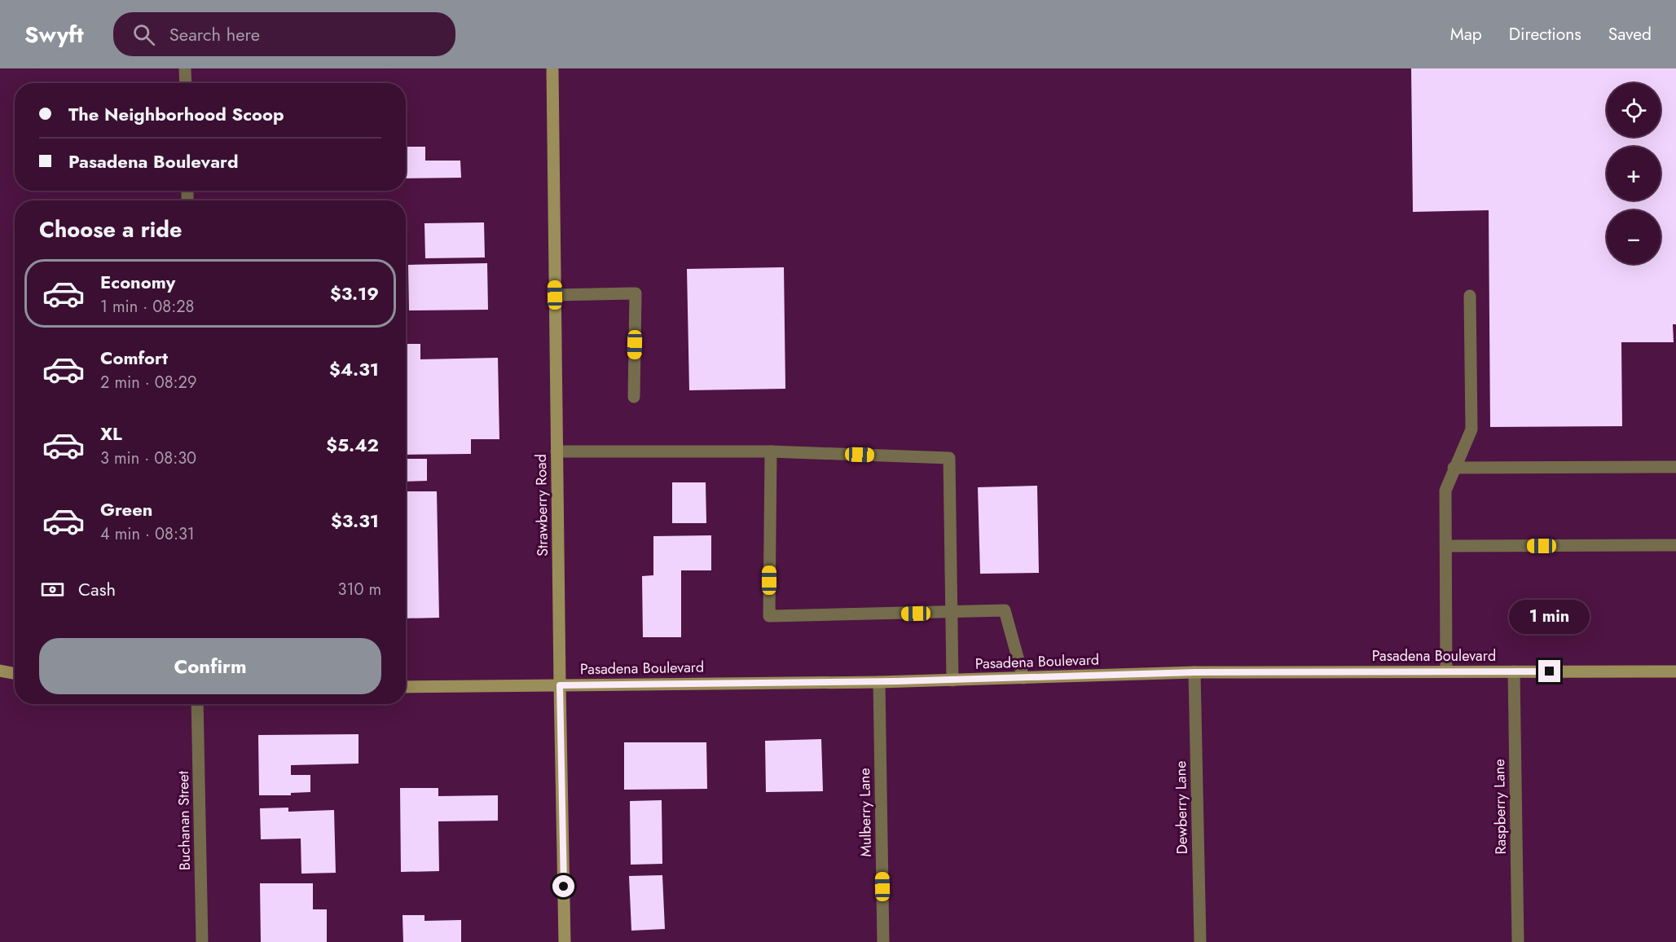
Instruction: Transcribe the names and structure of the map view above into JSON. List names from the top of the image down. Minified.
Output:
{"streets":{"main road":["Strawberry Road","Pasadena Boulevard"],"street":["Raspberry Lane","Dewberry Lane","Mulberry Lane","Buchanan Street"]},"crossings":[["Strawberry Road","Pasadena Boulevard"],["Pasadena Boulevard","Raspberry Lane"],["Pasadena Boulevard","Dewberry Lane"],["Pasadena Boulevard","Mulberry Lane"]],"page":{"header":"Swyft","search":"Search here","nav":["Map","Directions","Saved"],"map_buttons":["+","−"],"banner":["The Neighborhood Scoop","Pasadena Boulevard"],"heading":"Choose a ride","list":[{"name":"Economy","note":"1 min · 08:28","value":"$3.19"},{"name":"Comfort","note":"2 min · 08:29","value":"$4.31"},{"name":"XL","note":"3 min · 08:30","value":"$5.42"},{"name":"Green","note":"4 min · 08:31","value":"$3.31"}],"pay":["Cash","310 m"],"bubble":"1 min","buttons":"Confirm"}}
